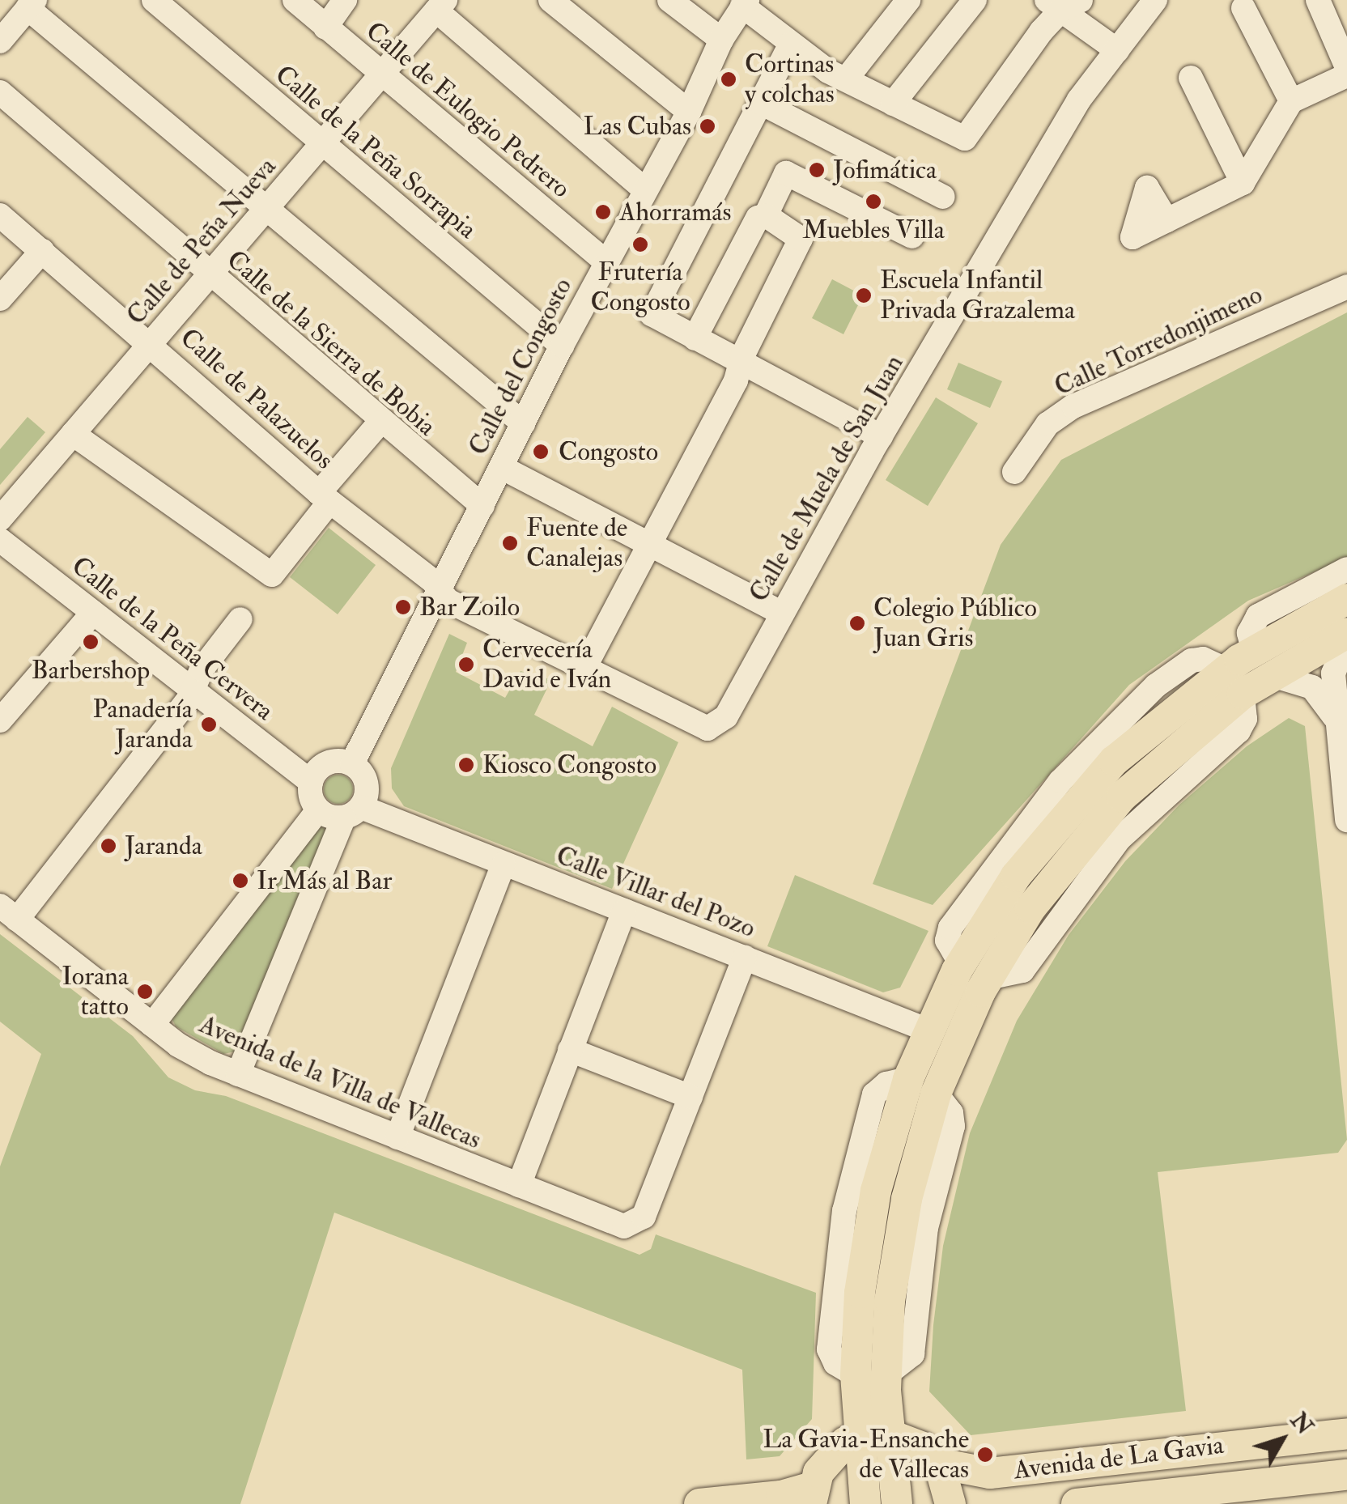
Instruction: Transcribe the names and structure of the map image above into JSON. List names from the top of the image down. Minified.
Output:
{"streets":{"main road":["Avenida de La Gavia"],"street":["Calle de Eulogio Pedrero","Calle de la Peña Sorrapia","Calle de Peña Nueva","Calle Torredonjimeno","Calle de la Sierra de Bobia","Calle del Congosto","Calle de Palazuelos","Calle de Muela de San Juan","Calle de la Peña Cervera","Calle Villar del Pozo","Avenida de la Villa de Vallecas"]},"crossings":[["Calle de Eulogio Pedrero","Calle de Peña Nueva"],["Calle de Eulogio Pedrero","Calle del Congosto"],["Calle de la Peña Sorrapia","Calle de Peña Nueva"],["Calle de la Peña Sorrapia","Calle del Congosto"],["Calle de Peña Nueva","Calle de la Sierra de Bobia"],["Calle de Peña Nueva","Calle de Palazuelos"],["Calle de la Sierra de Bobia","Calle del Congosto"],["Calle del Congosto","Calle de Palazuelos"],["Calle del Congosto","Calle de la Peña Cervera"],["Calle del Congosto","Calle Villar del Pozo"],["Calle de Palazuelos","Calle de Muela de San Juan"],["Calle de la Peña Cervera","Calle Villar del Pozo"]],"places":["Cortinas y colchas","Las Cubas","Jofimática","Muebles Villa","Ahorramás","Frutería Congosto","Escuela Infantil Privada Grazalema","Congosto","Fuente de Canalejas","Bar Zoilo","Colegio Público Juan Gris","Barbershop","Cervecería David e Iván","Panadería Jaranda","Kiosco Congosto","Jaranda","Ir Más al Bar","Iorana tatto","La Gavia-Ensanche de Vallecas"],"north":"top right"}
